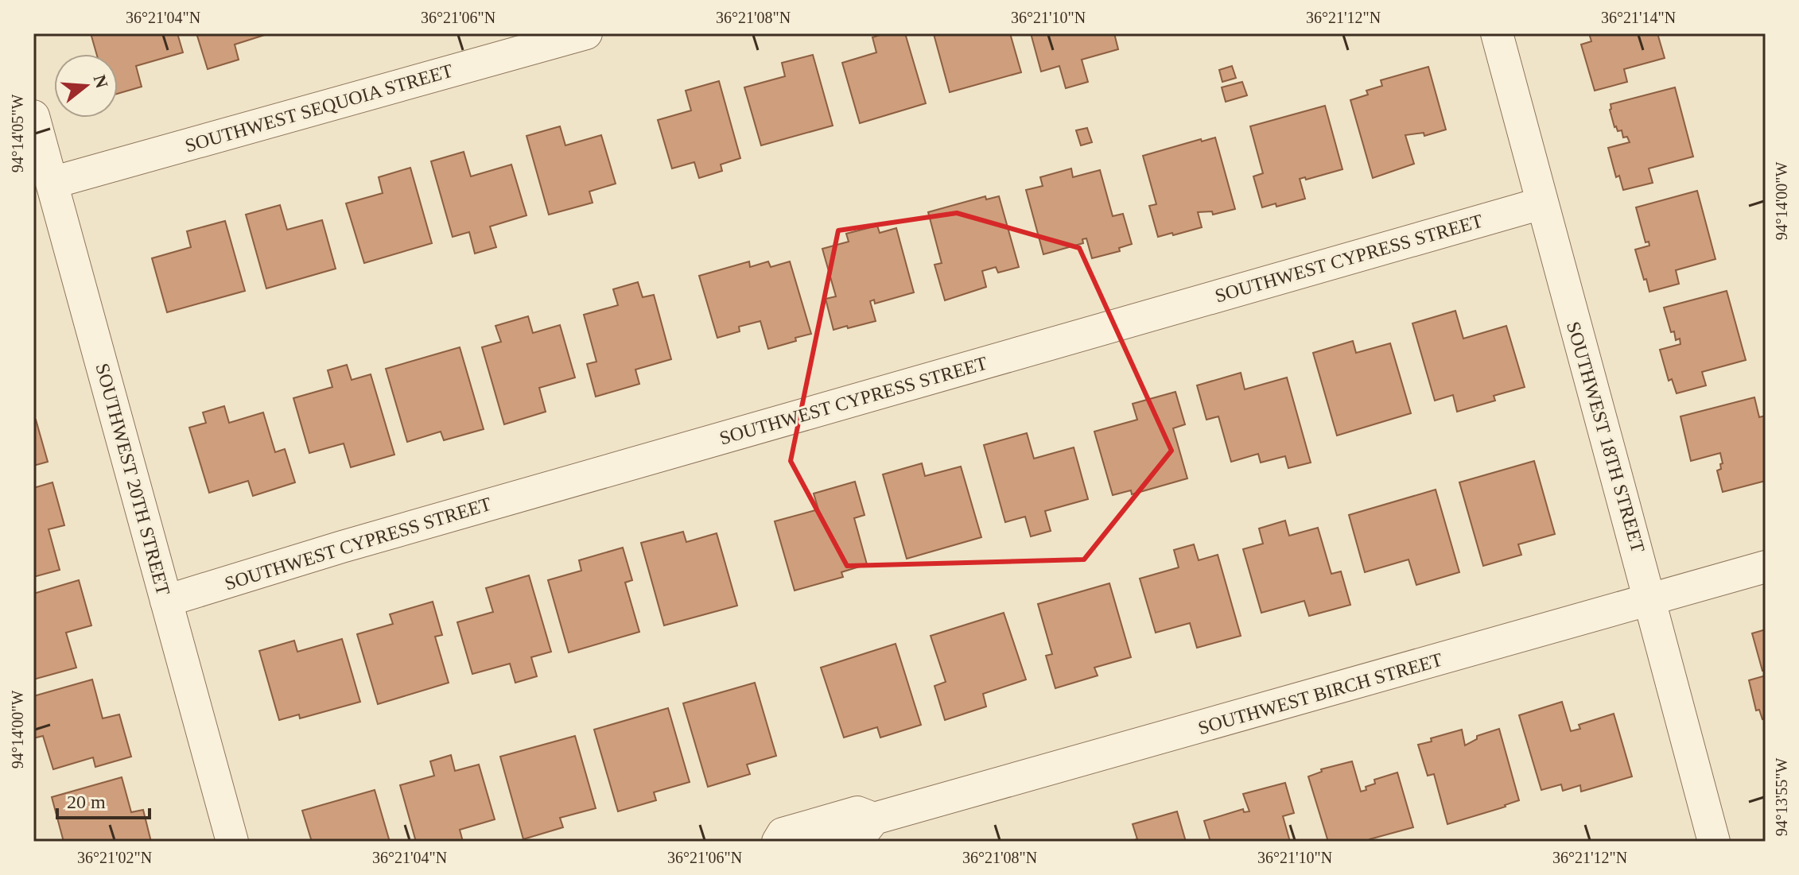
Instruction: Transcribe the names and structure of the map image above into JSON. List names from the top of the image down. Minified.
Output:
{"streets":{"street":["SOUTHWEST SEQUOIA STREET","SOUTHWEST CYPRESS STREET","SOUTHWEST 18TH STREET","SOUTHWEST 20TH STREET","SOUTHWEST BIRCH STREET"]},"crossings":[["SOUTHWEST SEQUOIA STREET","SOUTHWEST 20TH STREET"],["SOUTHWEST CYPRESS STREET","SOUTHWEST 18TH STREET"],["SOUTHWEST CYPRESS STREET","SOUTHWEST 20TH STREET"],["SOUTHWEST 18TH STREET","SOUTHWEST BIRCH STREET"]],"scale_bar":"20 m","north":"right","coordinates":["36°21'04\"N","36°21'06\"N","36°21'08\"N","36°21'10\"N","36°21'12\"N","36°21'14\"N","94°14'05\"W","94°14'00\"W","94°13'55\"W","36°21'02\"N"]}
